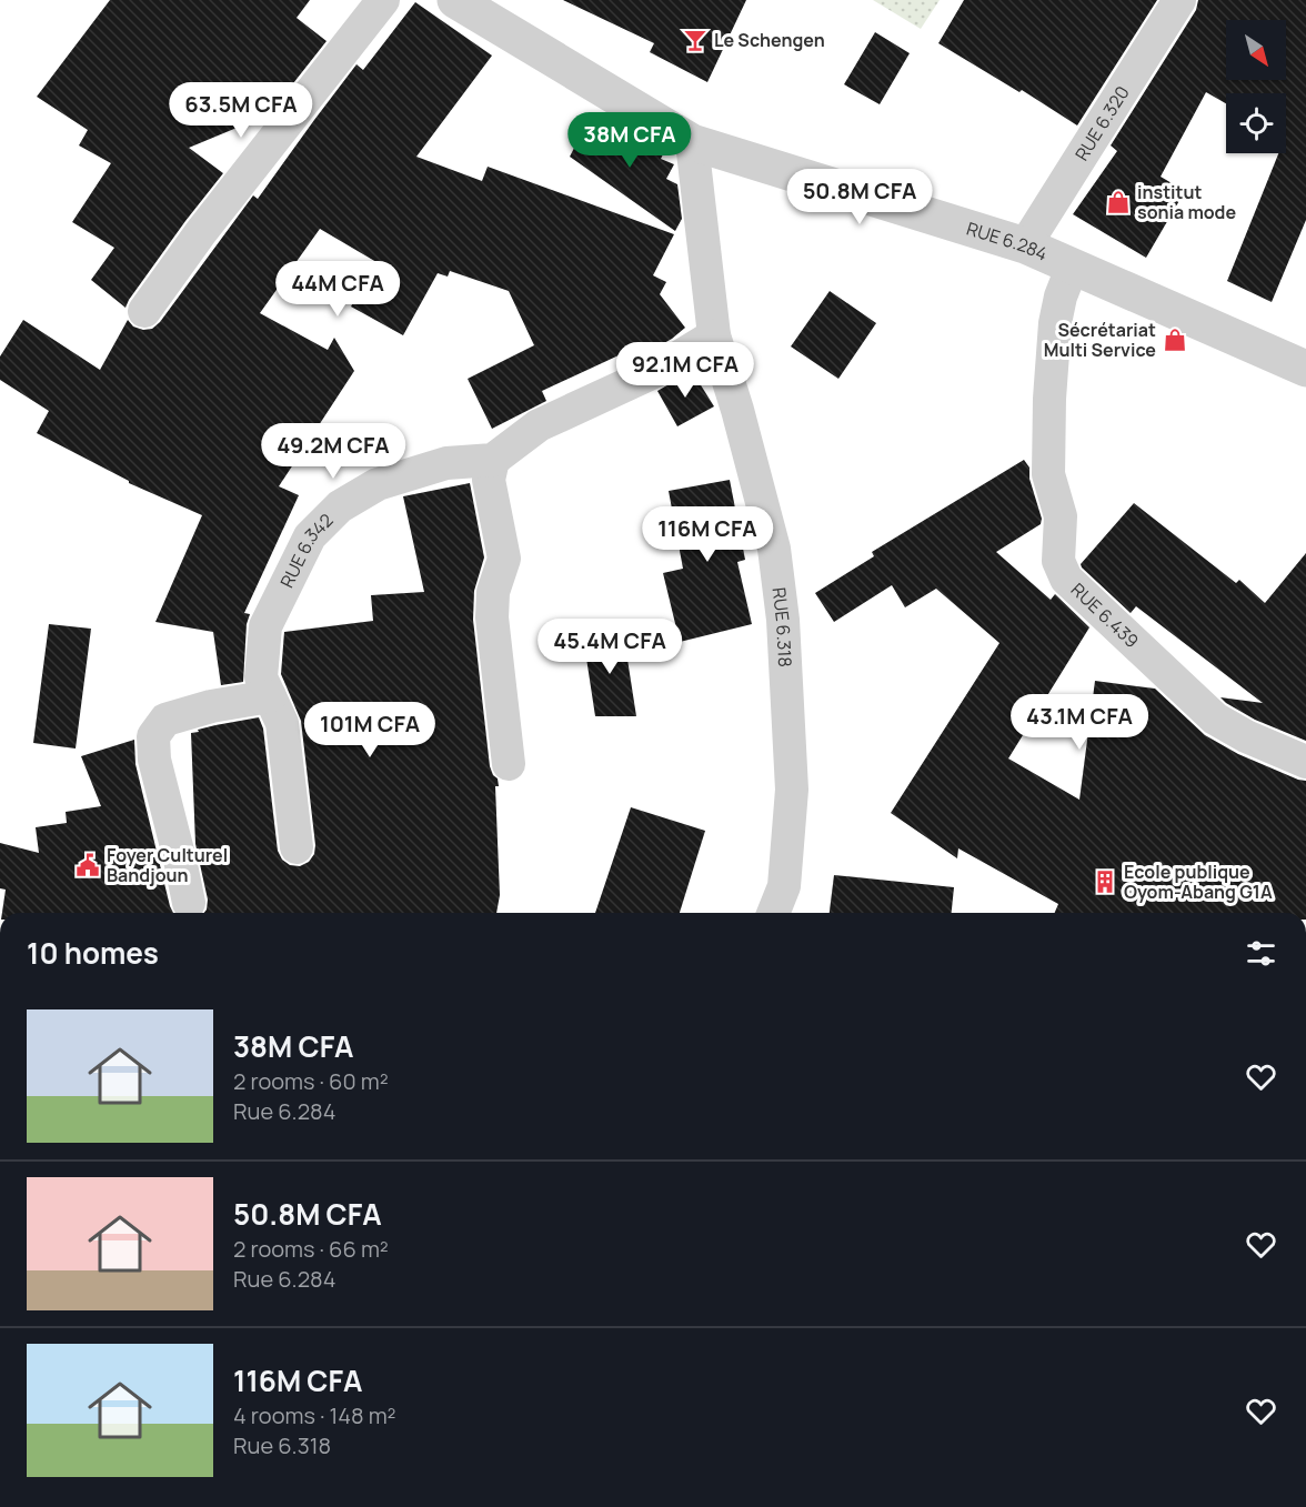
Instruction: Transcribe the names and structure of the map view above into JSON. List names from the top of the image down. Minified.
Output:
{"streets":{"street":["RUE 6.320","RUE 6.284","RUE 6.342","RUE 6.439","RUE 6.318"]},"crossings":[["RUE 6.320","RUE 6.284"],["RUE 6.284","RUE 6.439"],["RUE 6.284","RUE 6.318"]],"places":{"bar":["Le Schengen"],"shop":["institut sonia mode","Sécrétariat Multi Service"],"public building":["Foyer Culturel Bandjoun"],"building":["Ecole publique Oyom-Abang G1A"]},"north":"bottom right","page":{"price":["63.5M CFA","38M CFA","50.8M CFA","44M CFA","92.1M CFA","49.2M CFA","116M CFA","45.4M CFA","43.1M CFA","101M CFA"],"heading":"10 homes","list":[{"name":"38M CFA","note":"2 rooms · 60 m² · Rue 6.284"},{"name":"50.8M CFA","note":"2 rooms · 66 m² · Rue 6.284"},{"name":"116M CFA","note":"4 rooms · 148 m² · Rue 6.318"}]}}
